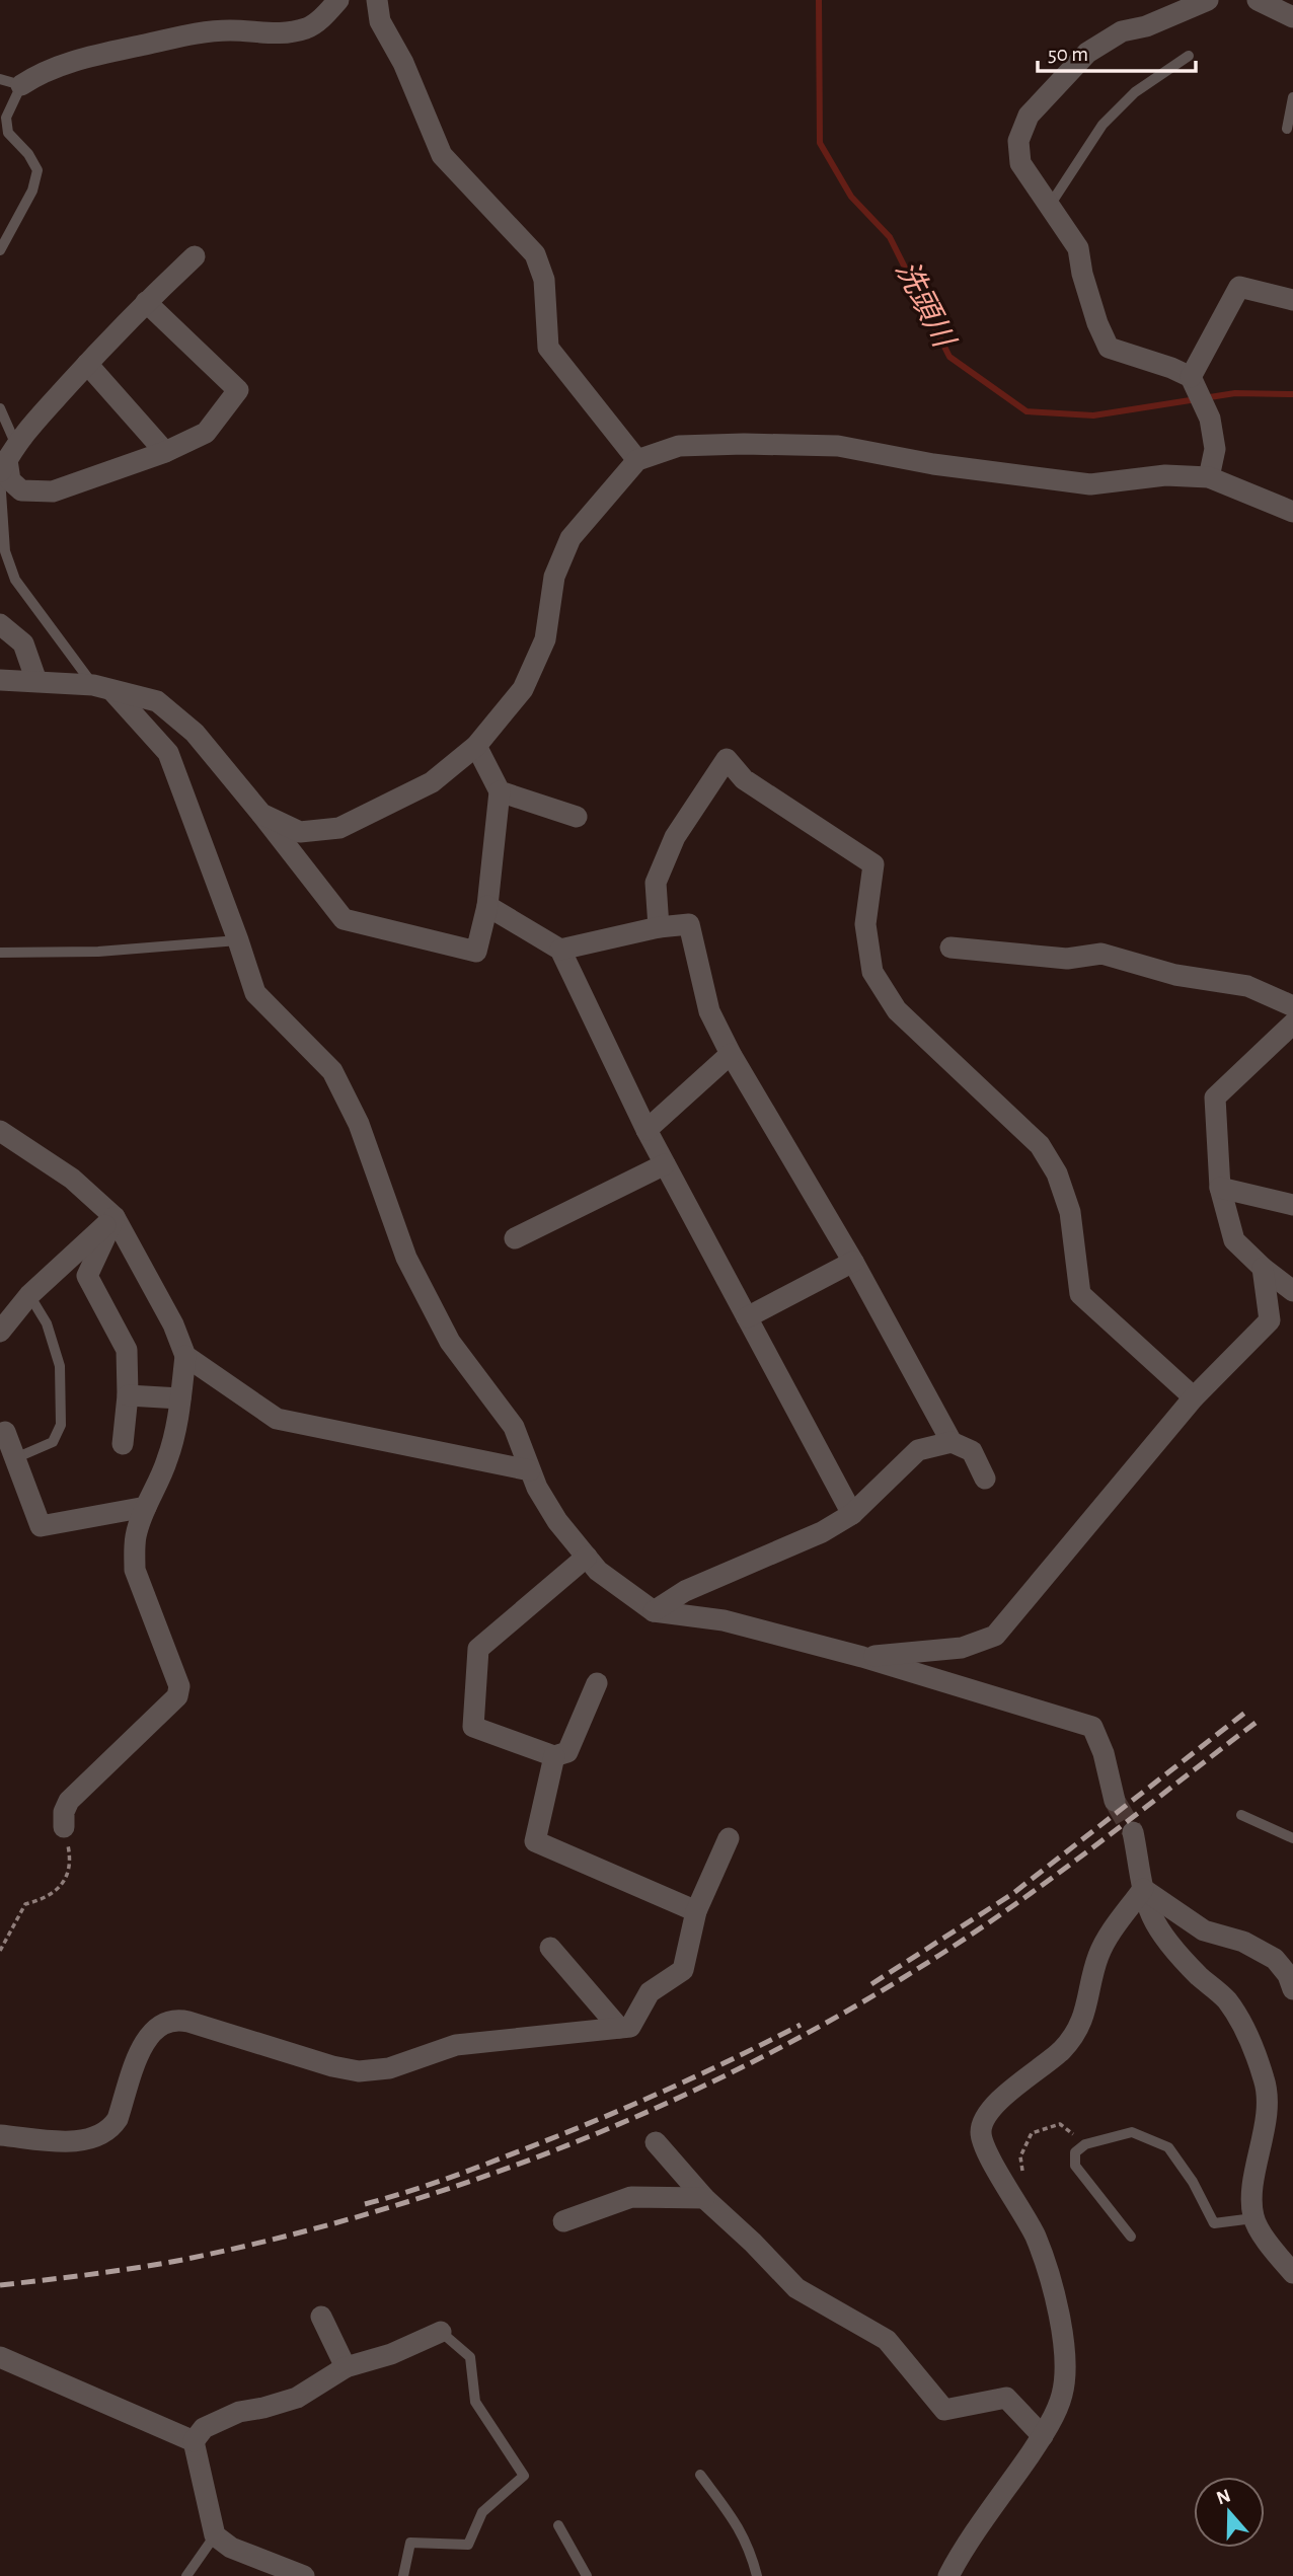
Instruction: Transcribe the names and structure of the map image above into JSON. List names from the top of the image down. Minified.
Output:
{"water":["洗頭川"],"scale_bar":"50 m","north":"top"}
